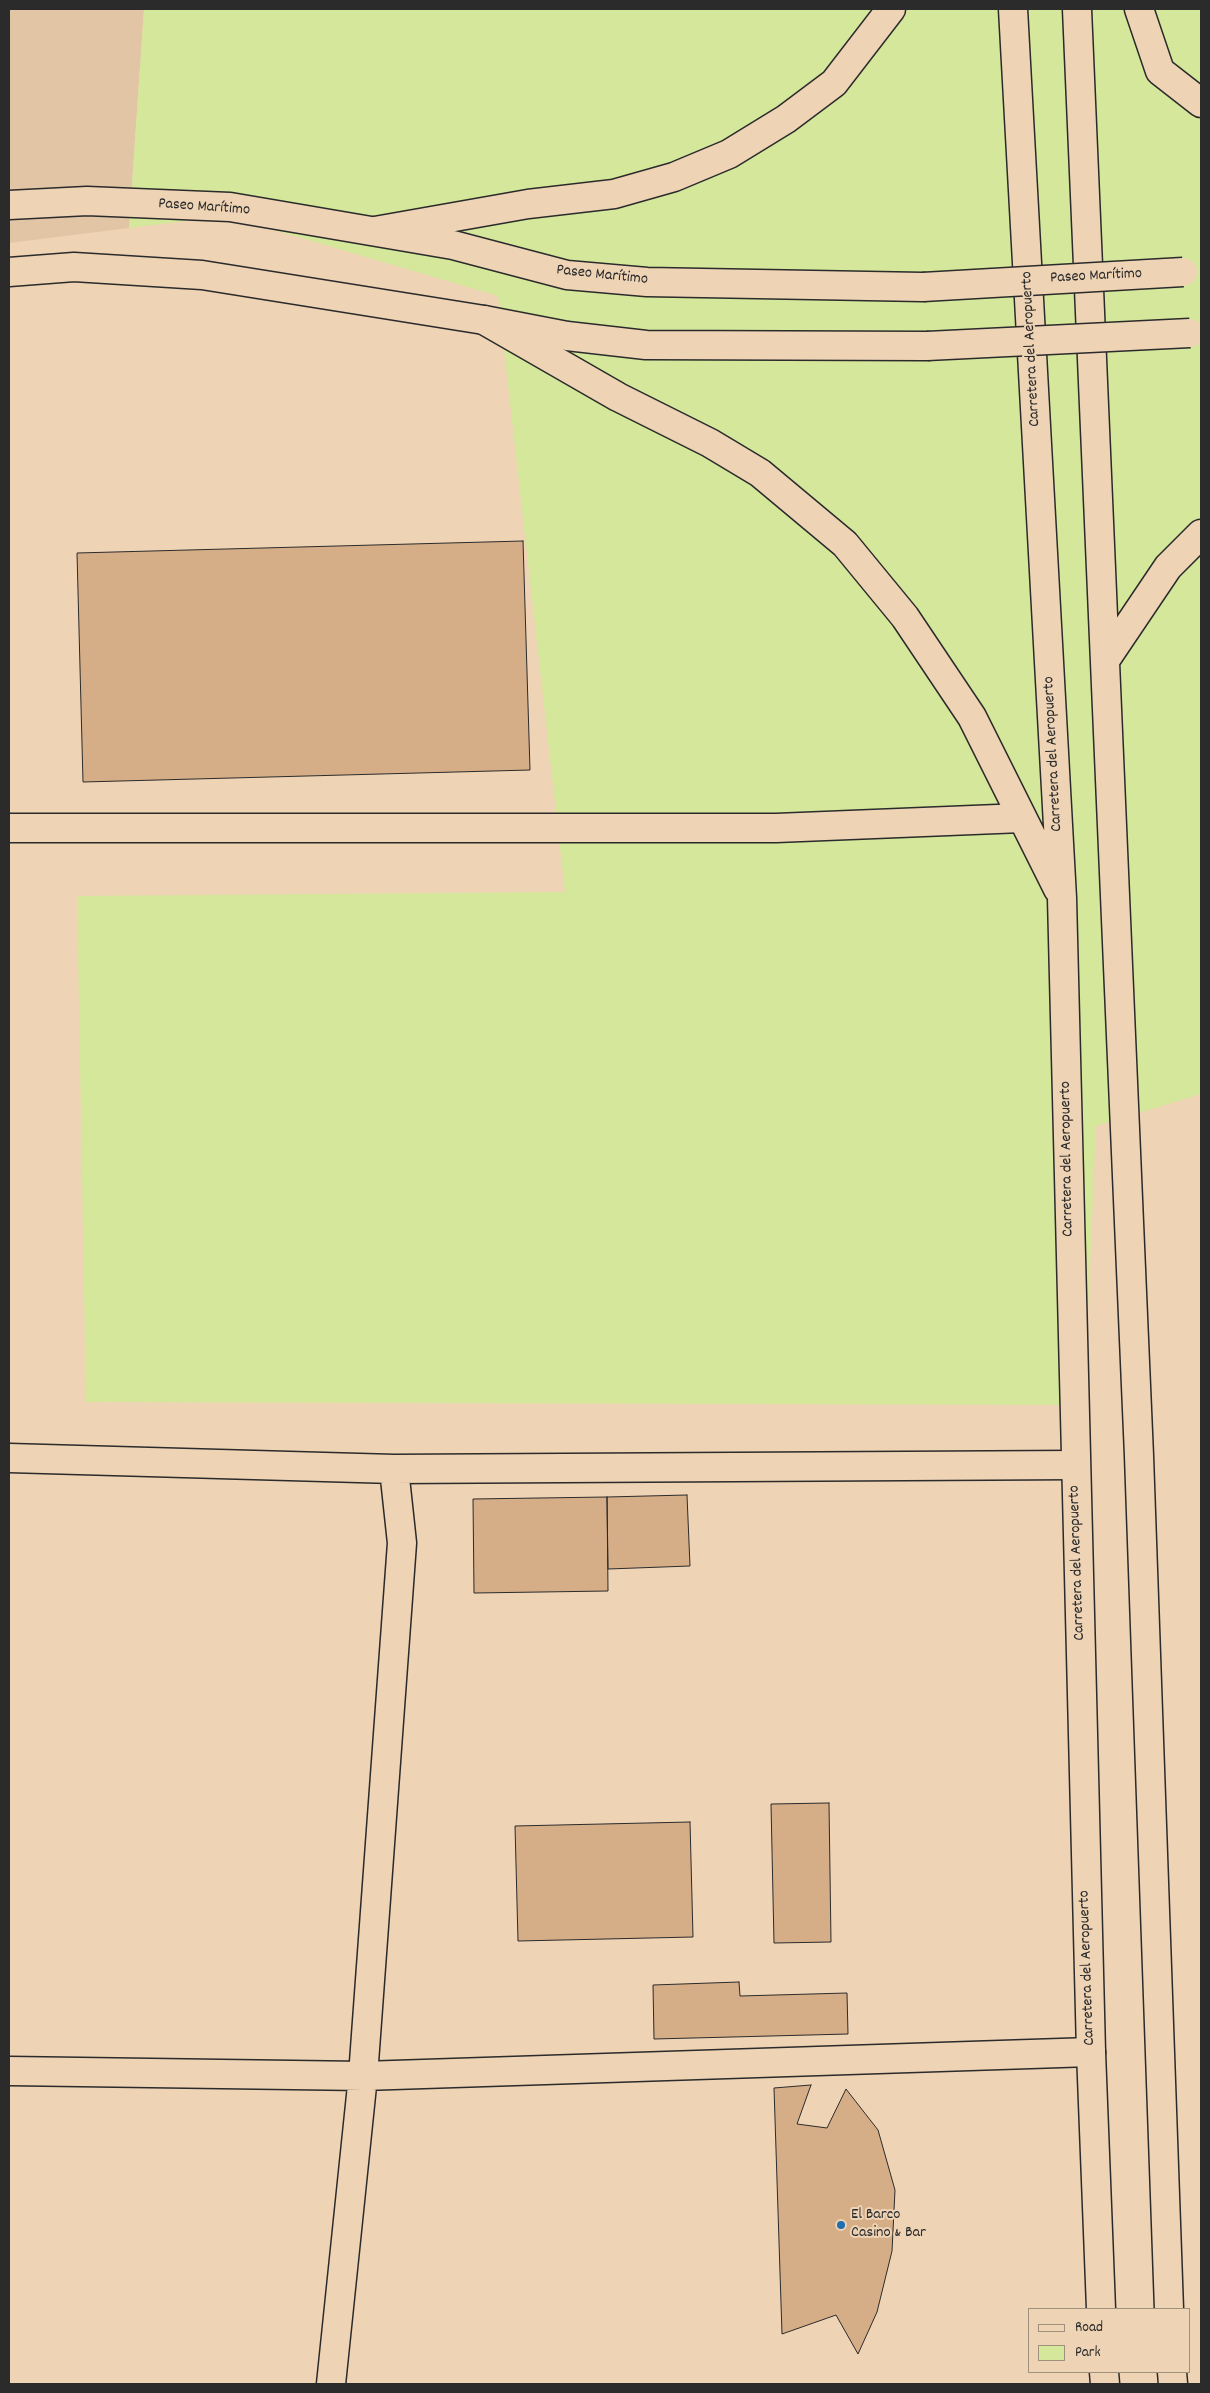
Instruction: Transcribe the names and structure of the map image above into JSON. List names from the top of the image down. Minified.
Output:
{"streets":{"main road":["Paseo Marítimo","Carretera del Aeropuerto"]},"places":["El Barco Casino & Bar"],"legend":["Road","Park"]}
